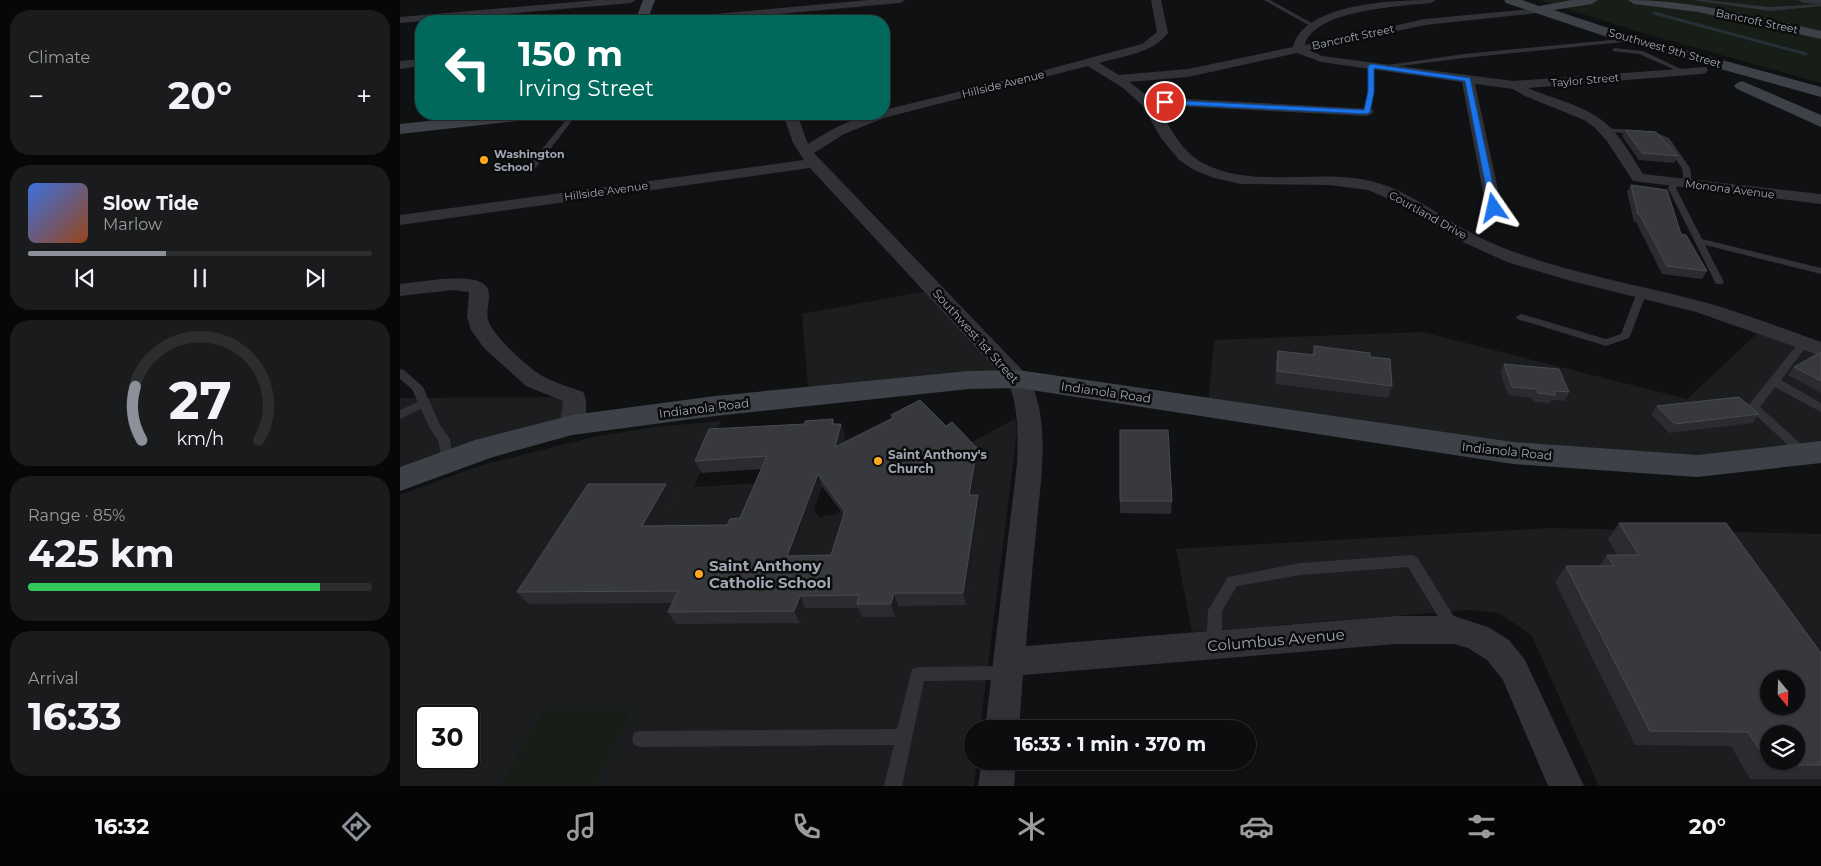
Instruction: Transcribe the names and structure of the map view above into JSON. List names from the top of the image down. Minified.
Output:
{"streets":{"main road":["Bancroft Street","Southwest 9th Street","Indianola Road"],"street":["Taylor Street","Hillside Avenue","Monona Avenue","Courtland Drive","Southwest 1st Street","Columbus Avenue"]},"crossings":[["Bancroft Street","Southwest 9th Street"],["Bancroft Street","Taylor Street"],["Bancroft Street","Courtland Drive"],["Hillside Avenue","Courtland Drive"],["Hillside Avenue","Southwest 1st Street"],["Southwest 1st Street","Indianola Road"],["Southwest 1st Street","Columbus Avenue"]],"places":["Washington School","Saint Anthony's Church","Saint Anthony Catholic School"],"north":"bottom","page":{"tile":["Climate",["Range · 85%","425 km"],["Arrival","16:33"]],"turn":["150 m","Irving Street"],"heat":["−","20°","+"],"song":["Slow Tide","Marlow"],"limit":"30","trip":"16:33 · 1 min · 370 m","tabs":["16:32","20°"],"gauge":["27","km/h"]}}
